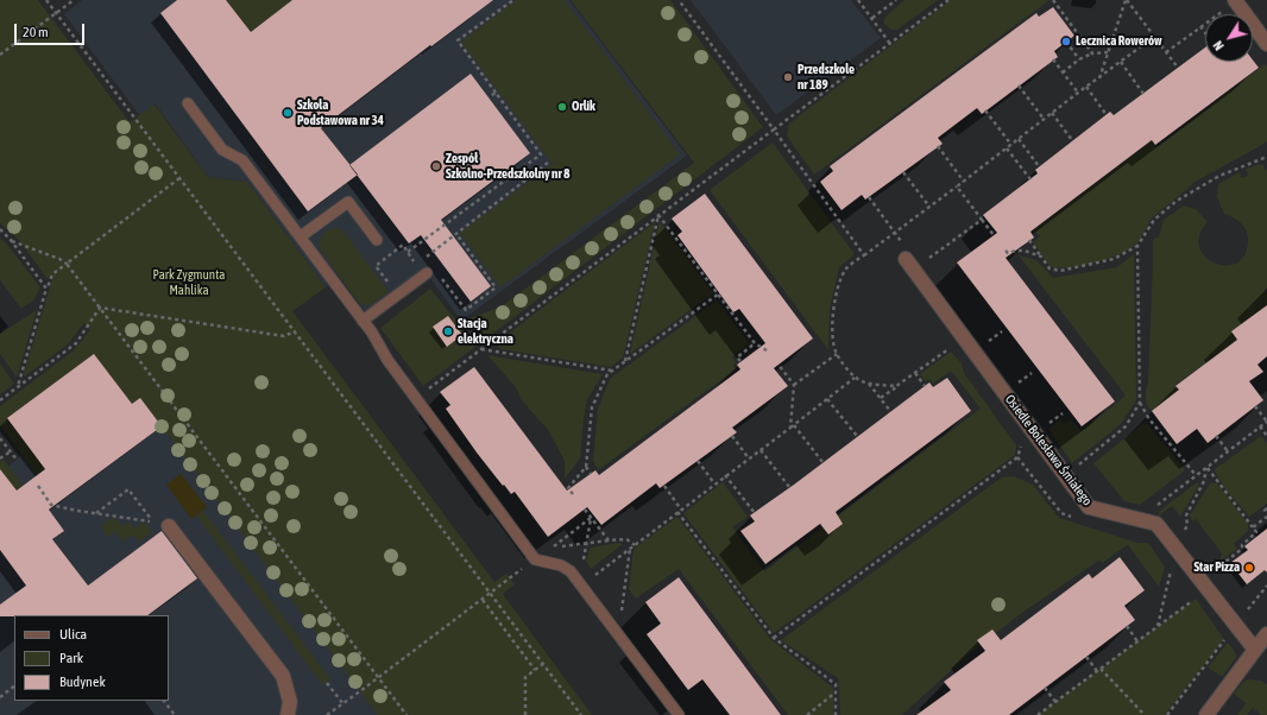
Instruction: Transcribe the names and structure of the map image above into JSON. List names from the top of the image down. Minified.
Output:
{"streets":{"street":["Osiedle Bolesława Śmiałego"]},"parks":["Park Zygmunta Mahlika"],"places":["Lecznica Rowerów","Przedszkole nr 189","Orlik","Szkoła Podstawowa nr 34","Zespół Szkolno-Przedszkolny nr 8","Stacja elektryczna","Star Pizza"],"legend":["Ulica","Park","Budynek"],"scale_bar":"20 m","north":"bottom left"}
